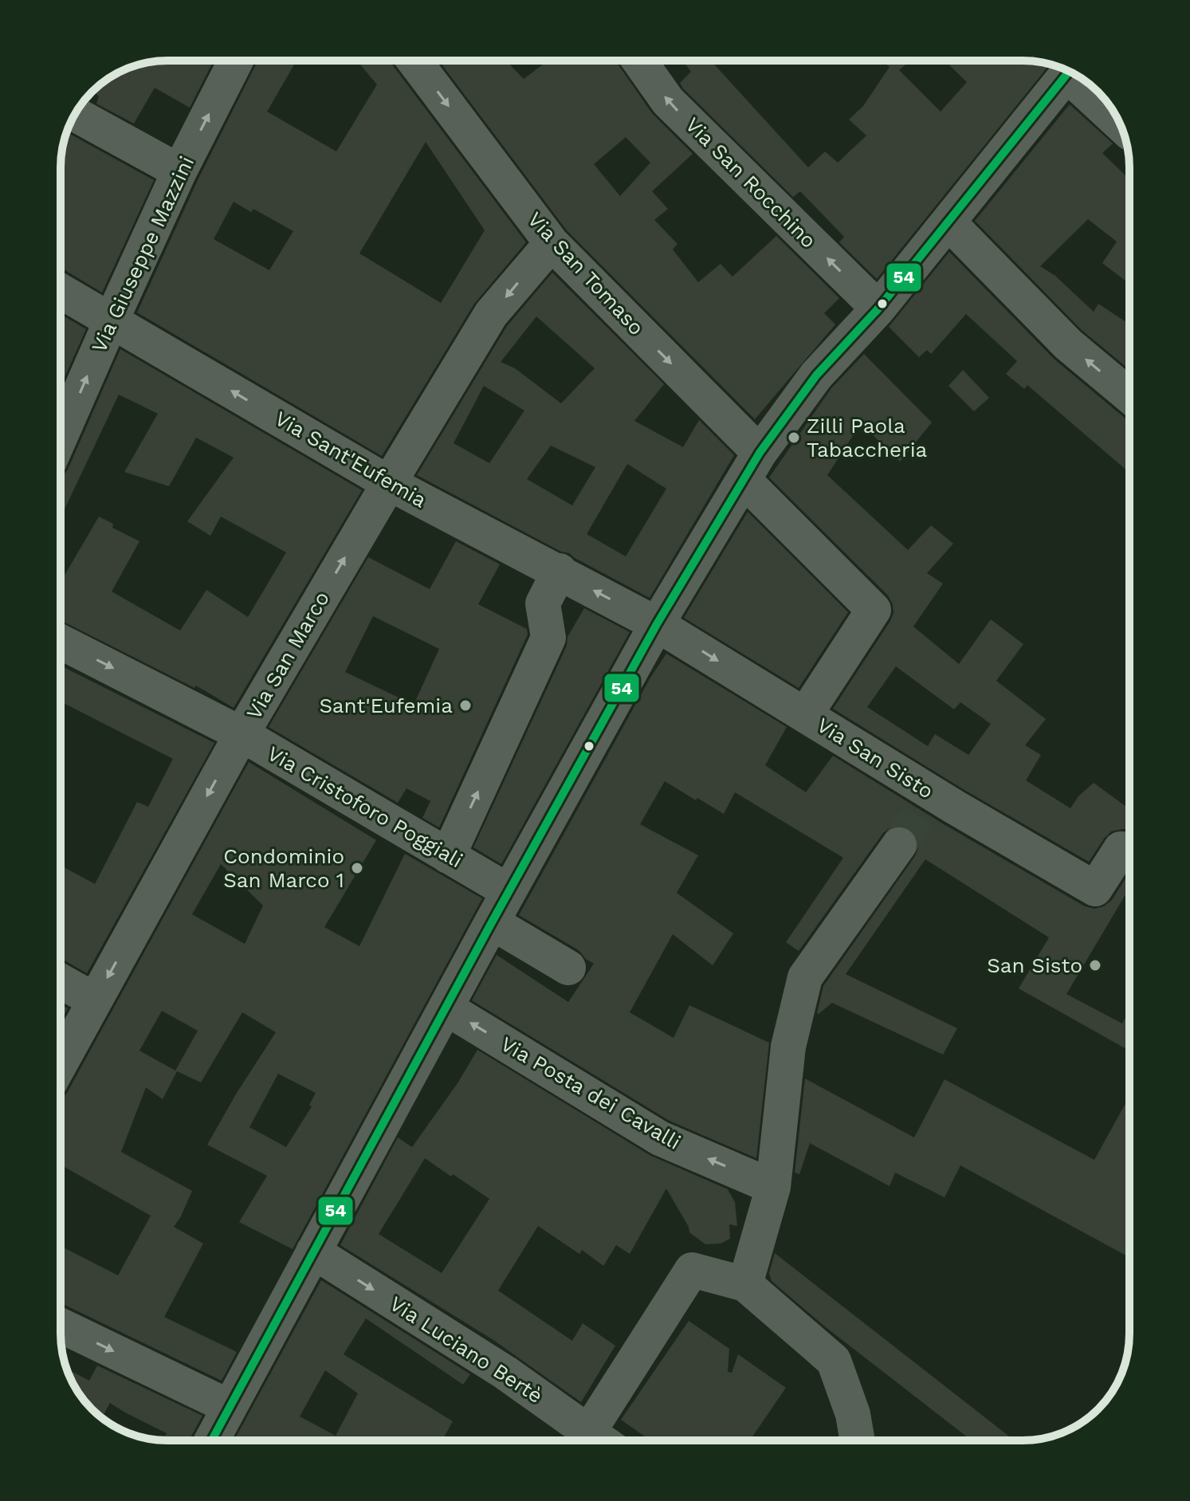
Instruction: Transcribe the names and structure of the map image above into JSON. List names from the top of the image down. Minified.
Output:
{"streets":{"street":["Via San Rocchino","Via Giuseppe Mazzini","Via San Tomaso","Via Sant'Eufemia","Via San Marco","Via San Sisto","Via Cristoforo Poggiali","Via Posta dei Cavalli","Via Luciano Bertè"]},"crossings":[["Via Giuseppe Mazzini","Via Sant'Eufemia"],["Via San Tomaso","Via San Marco"],["Via San Tomaso","Via San Sisto"],["Via Sant'Eufemia","Via San Marco"],["Via Sant'Eufemia","Via San Sisto"],["Via San Marco","Via Cristoforo Poggiali"]],"one_way":["Via San Rocchino","Via Giuseppe Mazzini","Via San Tomaso","Via Sant'Eufemia","Via Cristoforo Poggiali","Via Posta dei Cavalli","Via Luciano Bertè"],"places":["Zilli Paola Tabaccheria","Sant'Eufemia","Condominio San Marco 1","San Sisto"],"lines":["transit line 54"]}
